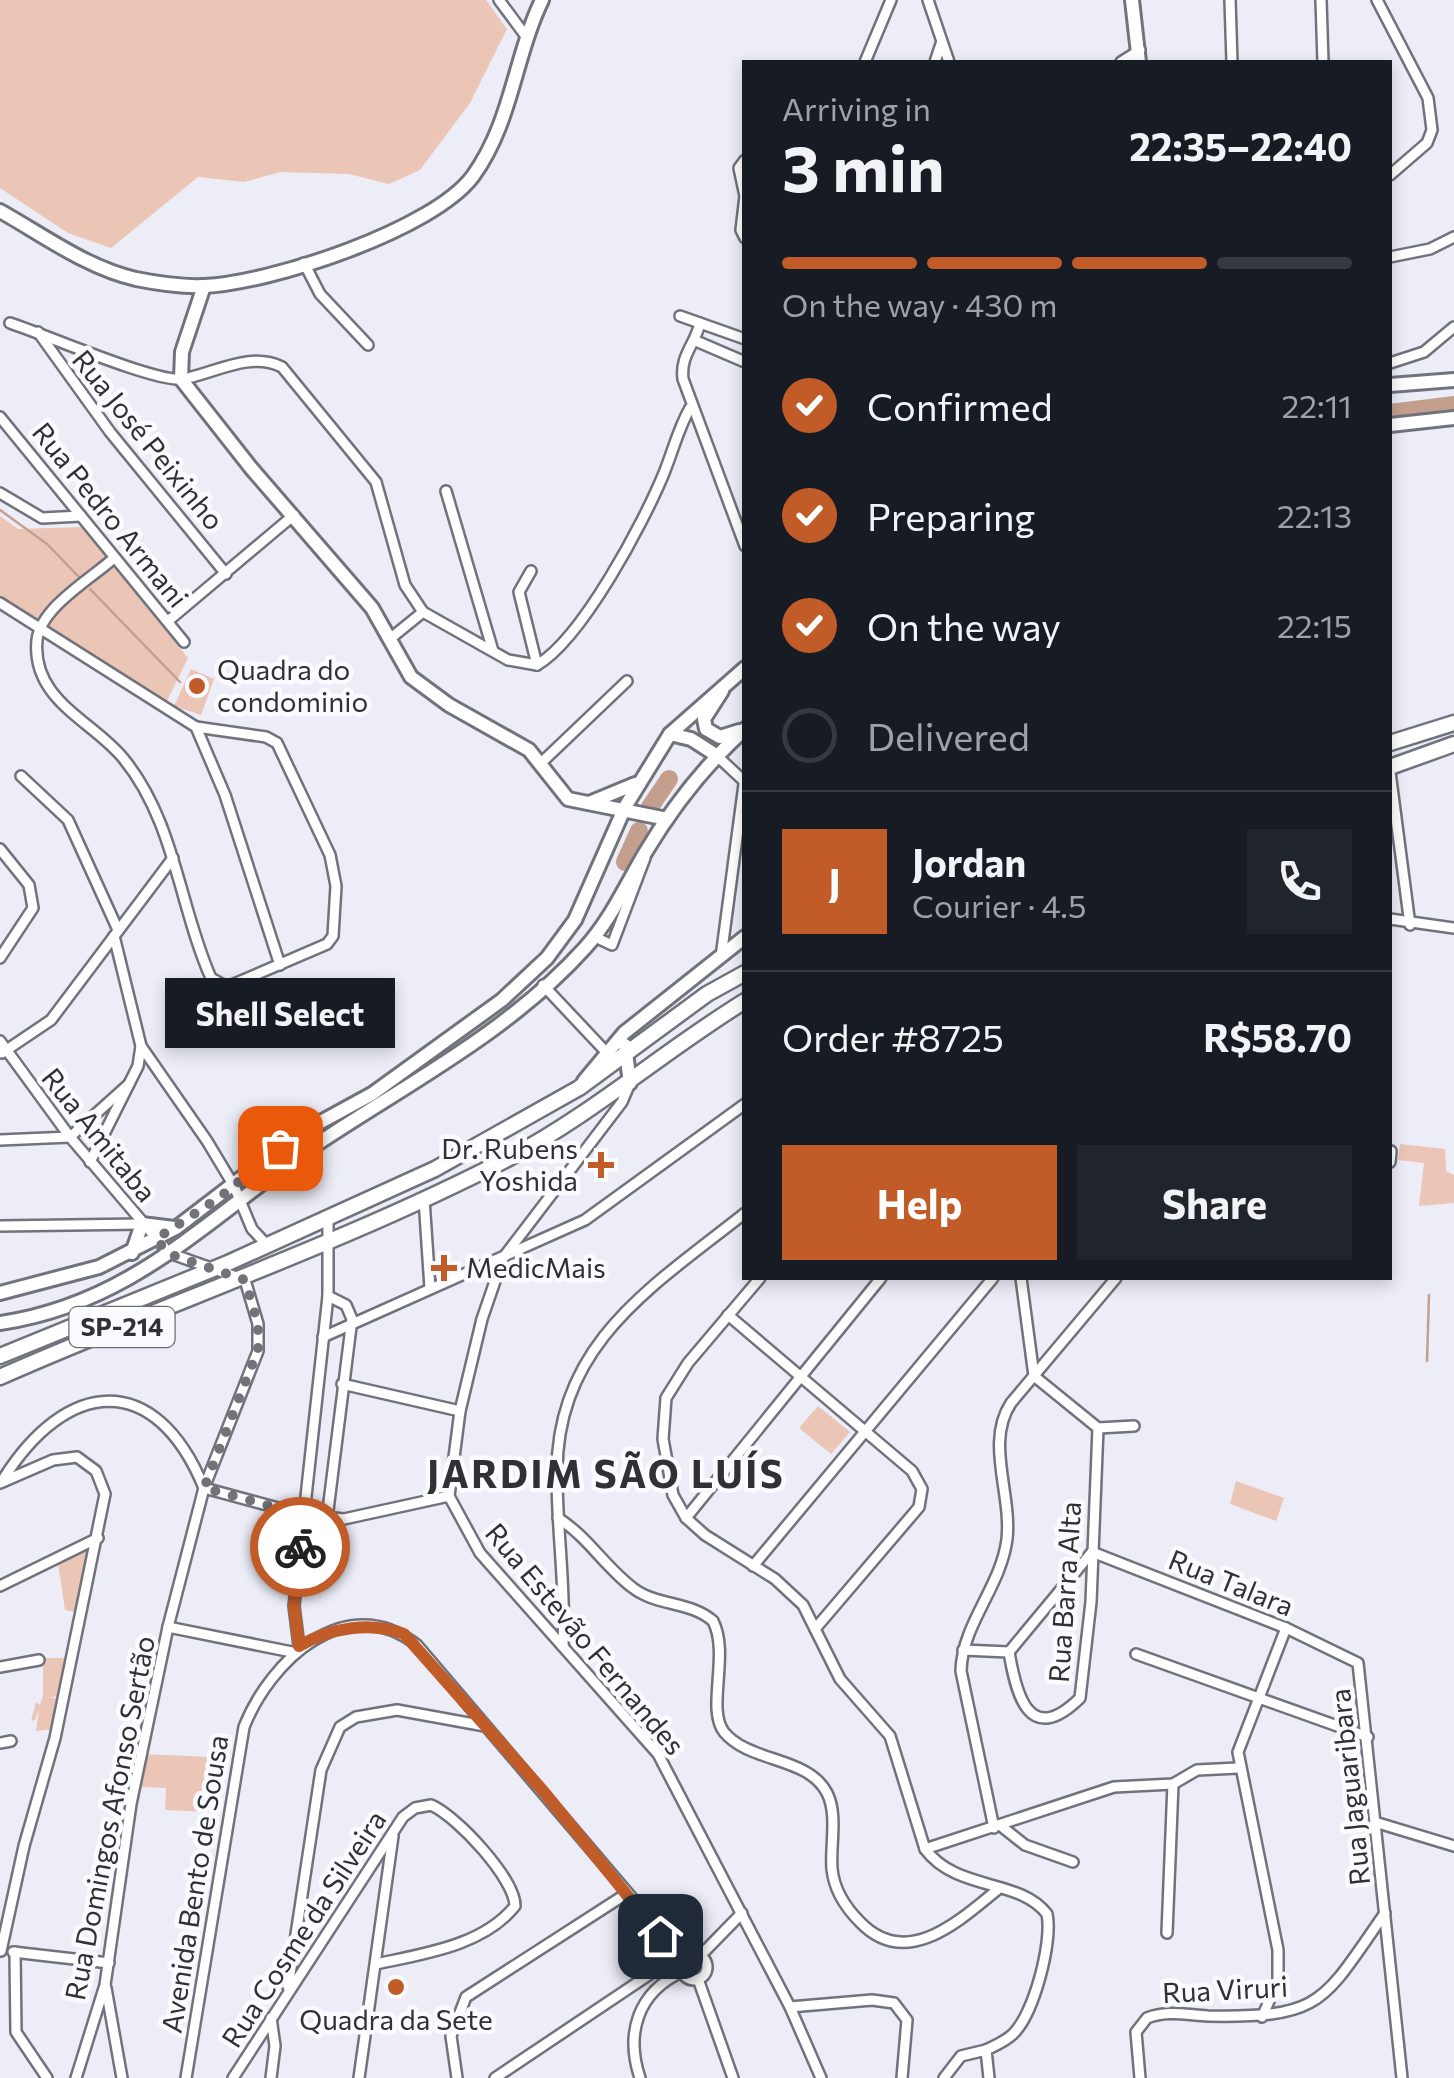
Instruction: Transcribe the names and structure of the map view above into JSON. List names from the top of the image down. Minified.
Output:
{"streets":{"main road":["SP-214"],"street":["Rua José Peixinho","Rua Pedro Armani","Rua Amitaba","Rua Talara","Rua Barra Alta","Rua Estevão Fernandes","Rua Jaguaribara","Rua Domingos Afonso Sertão","Avenida Bento de Sousa","Rua Cosme da Silveira","Rua Viruri"]},"crossings":[["SP-214","Rua Domingos Afonso Sertão"],["Rua Talara","Rua Barra Alta"],["Rua Talara","Rua Jaguaribara"],["Rua Jaguaribara","Rua Viruri"]],"districts":["JARDIM SÃO LUÍS"],"places":{"other":["Quadra do condominio","Shell Select","Quadra da Sete"],"health":["Dr. Rubens Yoshida","MedicMais"]},"page":{"heading":["3 min","Arriving in","22:35–22:40"],"panel":["Jordan","Courier · 4.5","Order #8725","R$58.70"],"bar":"On the way · 430 m","list":[["Confirmed","22:11"],["Preparing","22:13"],["On the way","22:15"],"Delivered"],"round":"J","bubble":"Shell Select","buttons":["Help","Share"]}}
